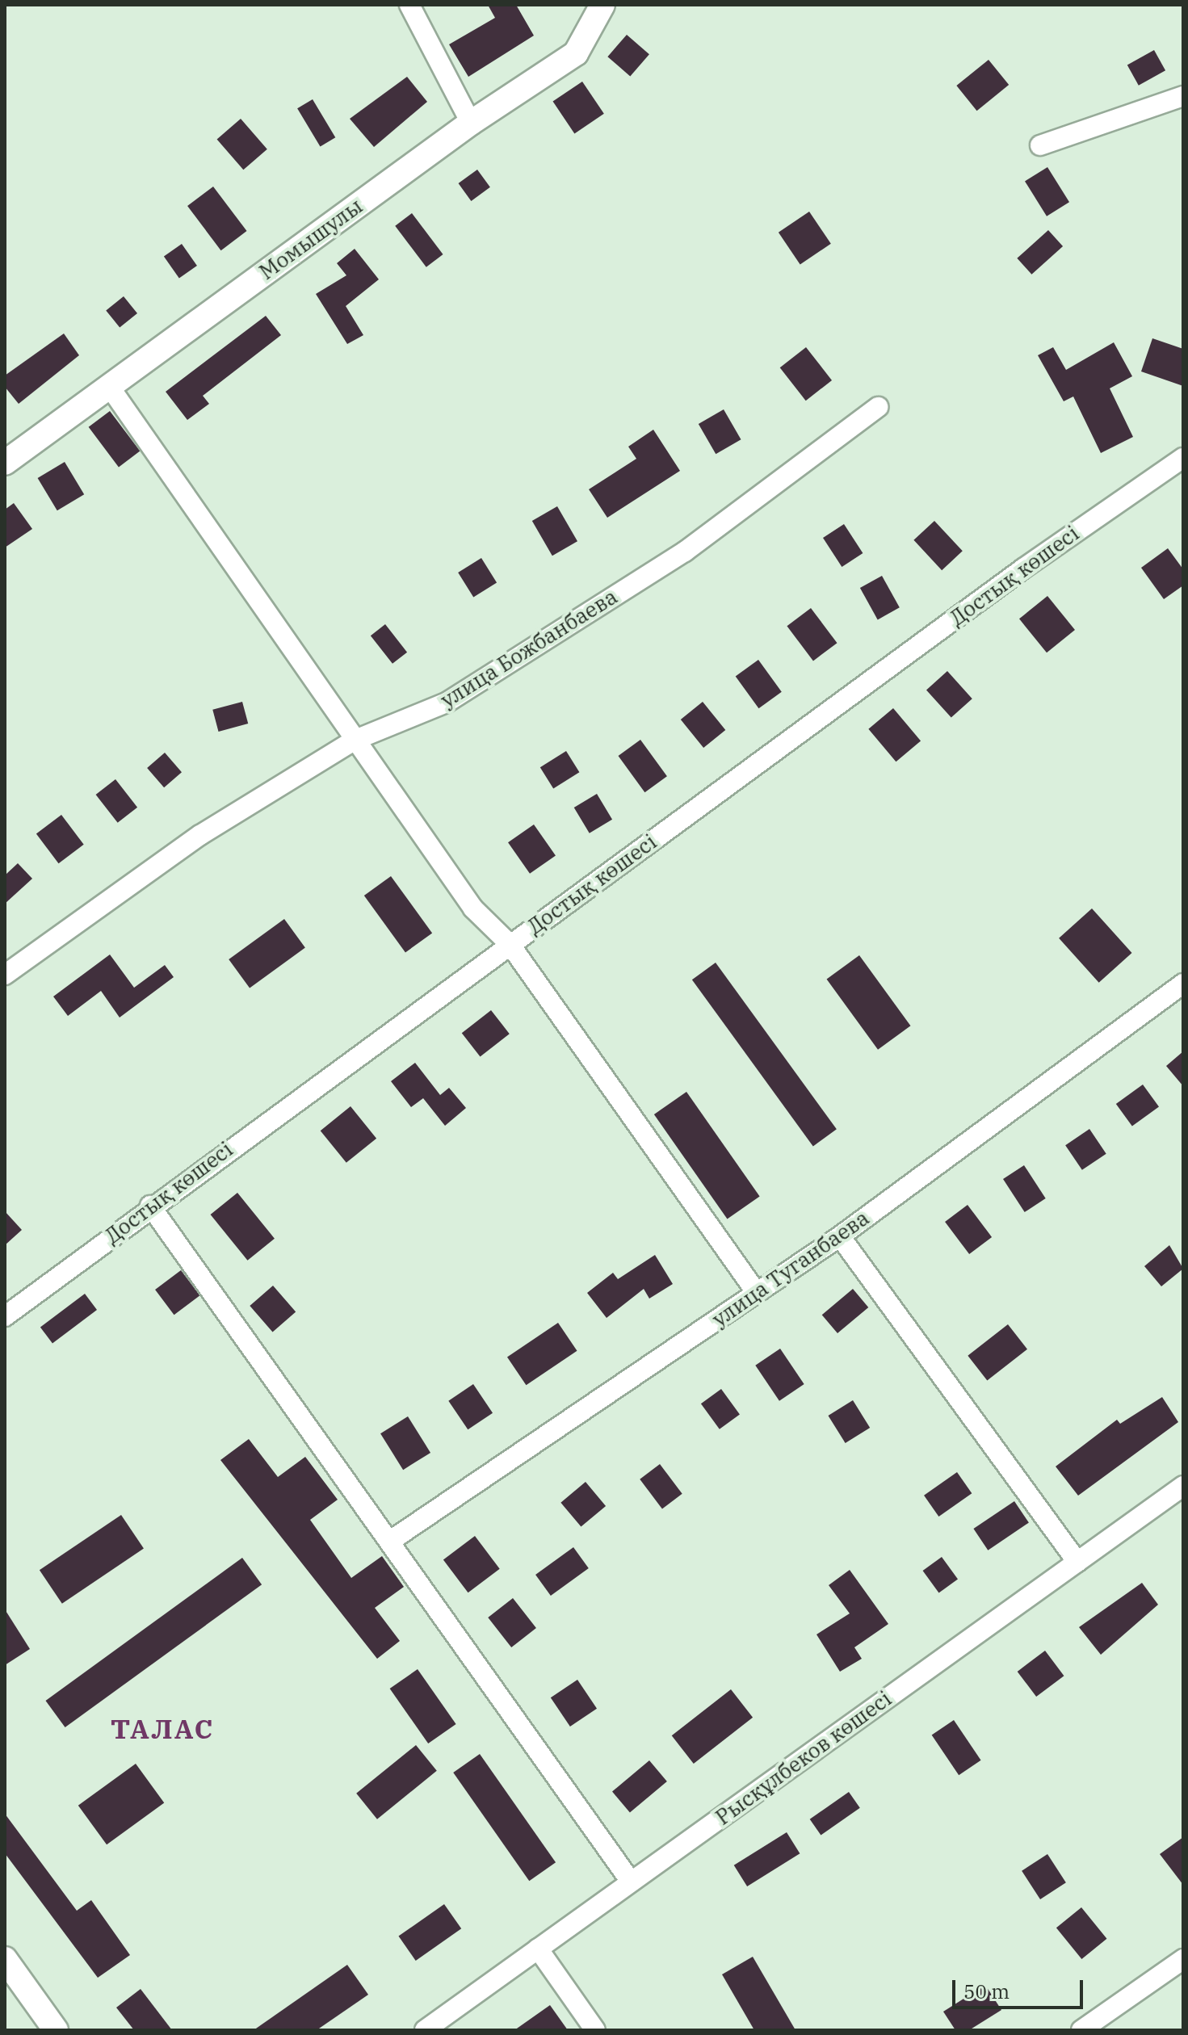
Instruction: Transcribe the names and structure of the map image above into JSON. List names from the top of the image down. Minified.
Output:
{"streets":{"street":["Момышулы","Достық көшесі","улица Божбанбаева","улица Туганбаева","Рысқұлбеков көшесі"]},"districts":["ТАЛАС"],"scale_bar":"50 m"}
